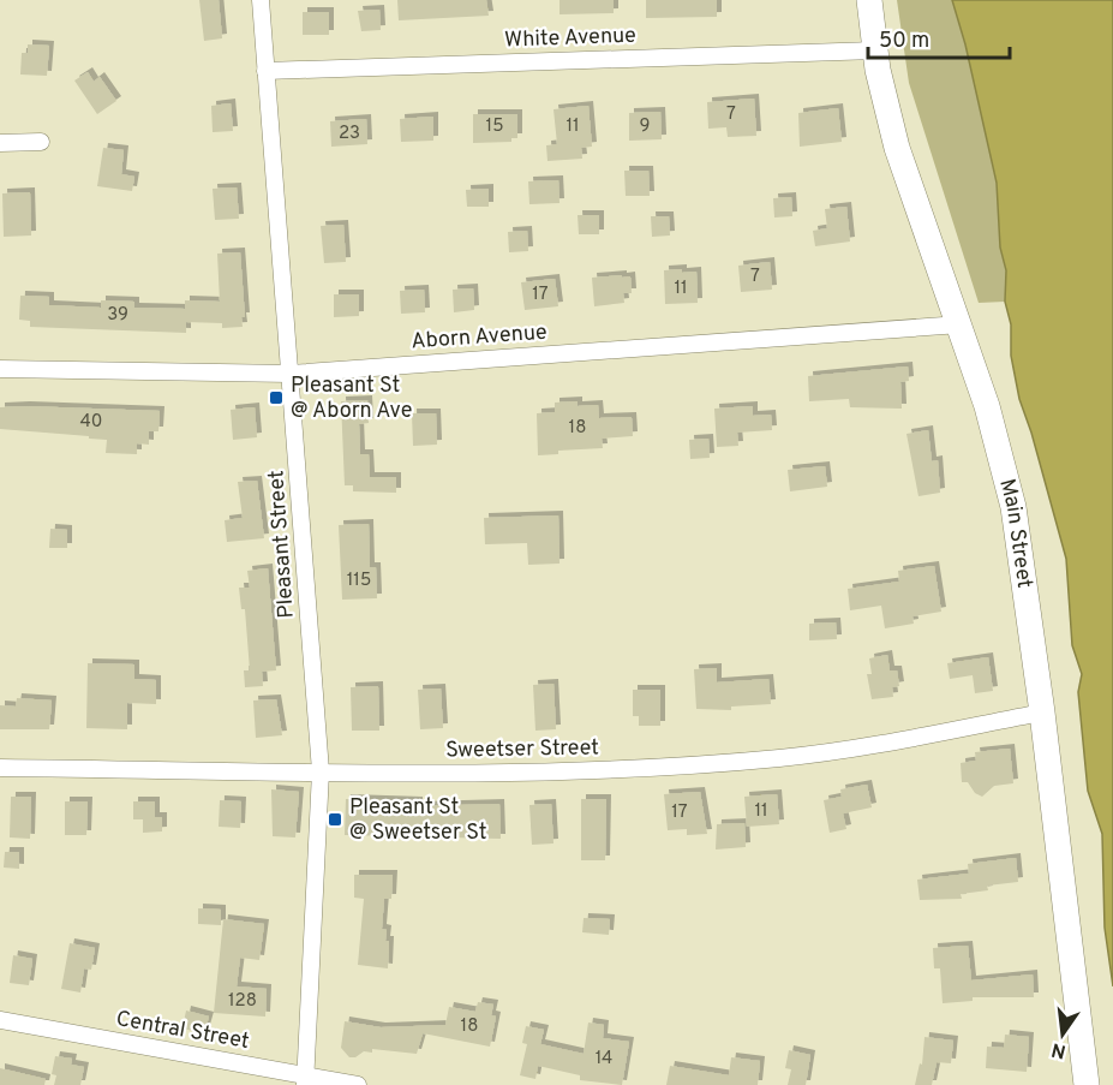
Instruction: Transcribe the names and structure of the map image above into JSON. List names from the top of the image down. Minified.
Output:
{"streets":{"main road":["Main Street"],"street":["White Avenue","Aborn Avenue","Pleasant Street","Sweetser Street","Central Street"]},"crossings":[["White Avenue","Main Street"],["White Avenue","Pleasant Street"],["Aborn Avenue","Main Street"],["Aborn Avenue","Pleasant Street"],["Main Street","Sweetser Street"],["Pleasant Street","Sweetser Street"],["Pleasant Street","Central Street"]],"places":{"transit":["Pleasant St @ Aborn Ave","Pleasant St @ Sweetser St"]},"house_numbers":["7","15","11","9","23","7","11","17","39","40","18","115","11","17","128","18","14"],"scale_bar":"50 m","north":"bottom"}
